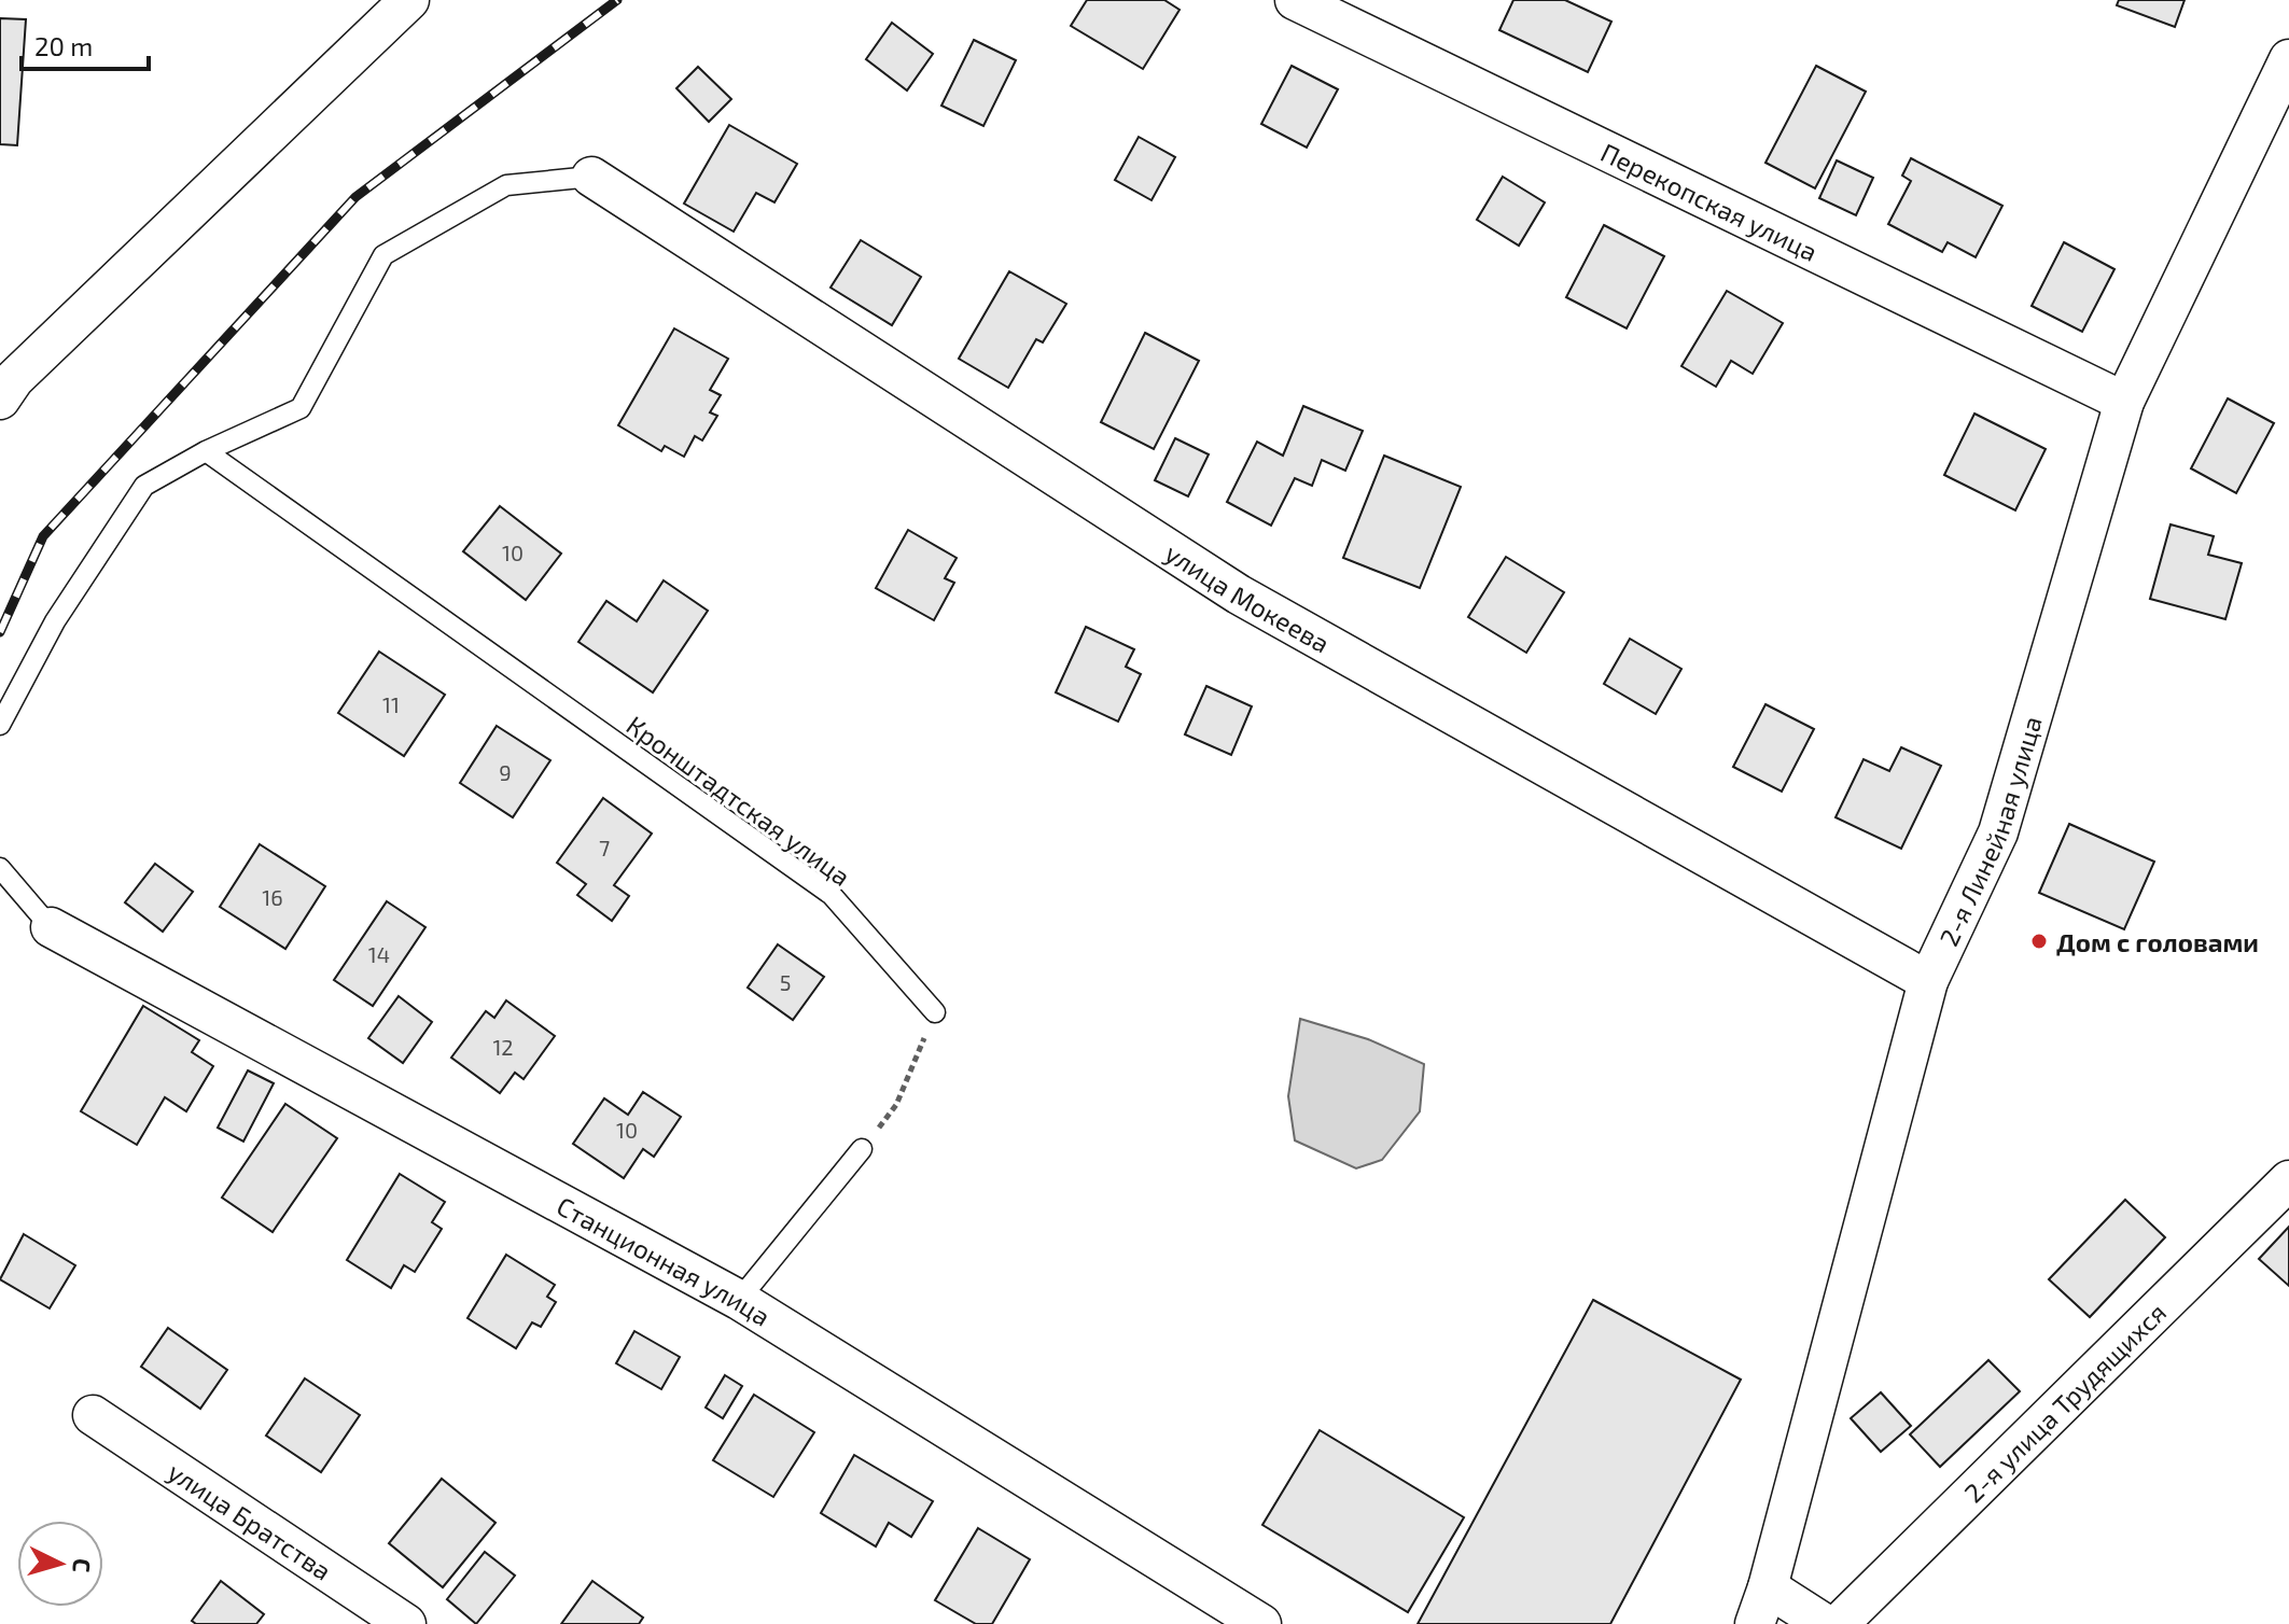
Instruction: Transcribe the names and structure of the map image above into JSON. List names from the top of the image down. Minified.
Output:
{"streets":{"street":["Перекопская улица","улица Мокеева","2-я Линейная улица","Станционная улица","2-я улица Трудящихся","улица Братства"],"lane":["Кронштадтская улица"]},"crossings":[["Перекопская улица","2-я Линейная улица"],["улица Мокеева","2-я Линейная улица"]],"places":["Дом с головами"],"house_numbers":["10","11","9","7","16","14","5","12","10"],"scale_bar":"20 m","north":"right"}
